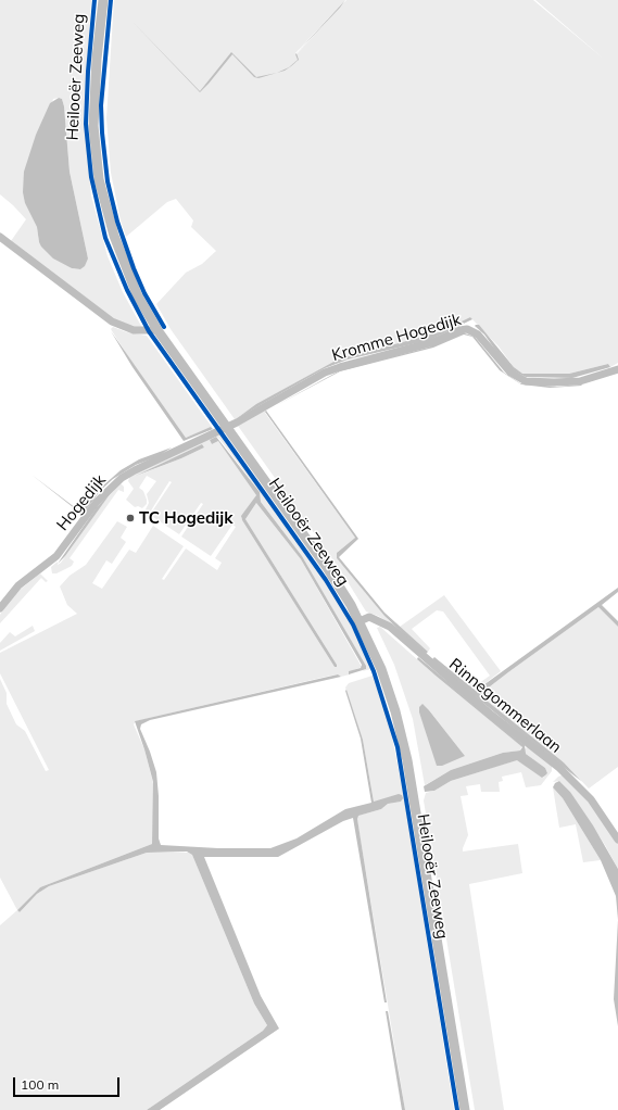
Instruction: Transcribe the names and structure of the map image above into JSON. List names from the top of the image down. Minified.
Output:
{"streets":{"street":["Heilooër Zeeweg","Kromme Hogedijk","Hogedijk","Rinnegommerlaan"]},"crossings":[["Heilooër Zeeweg","Kromme Hogedijk"],["Heilooër Zeeweg","Hogedijk"],["Heilooër Zeeweg","Rinnegommerlaan"],["Kromme Hogedijk","Hogedijk"]],"places":["TC Hogedijk"],"scale_bar":"100 m"}
